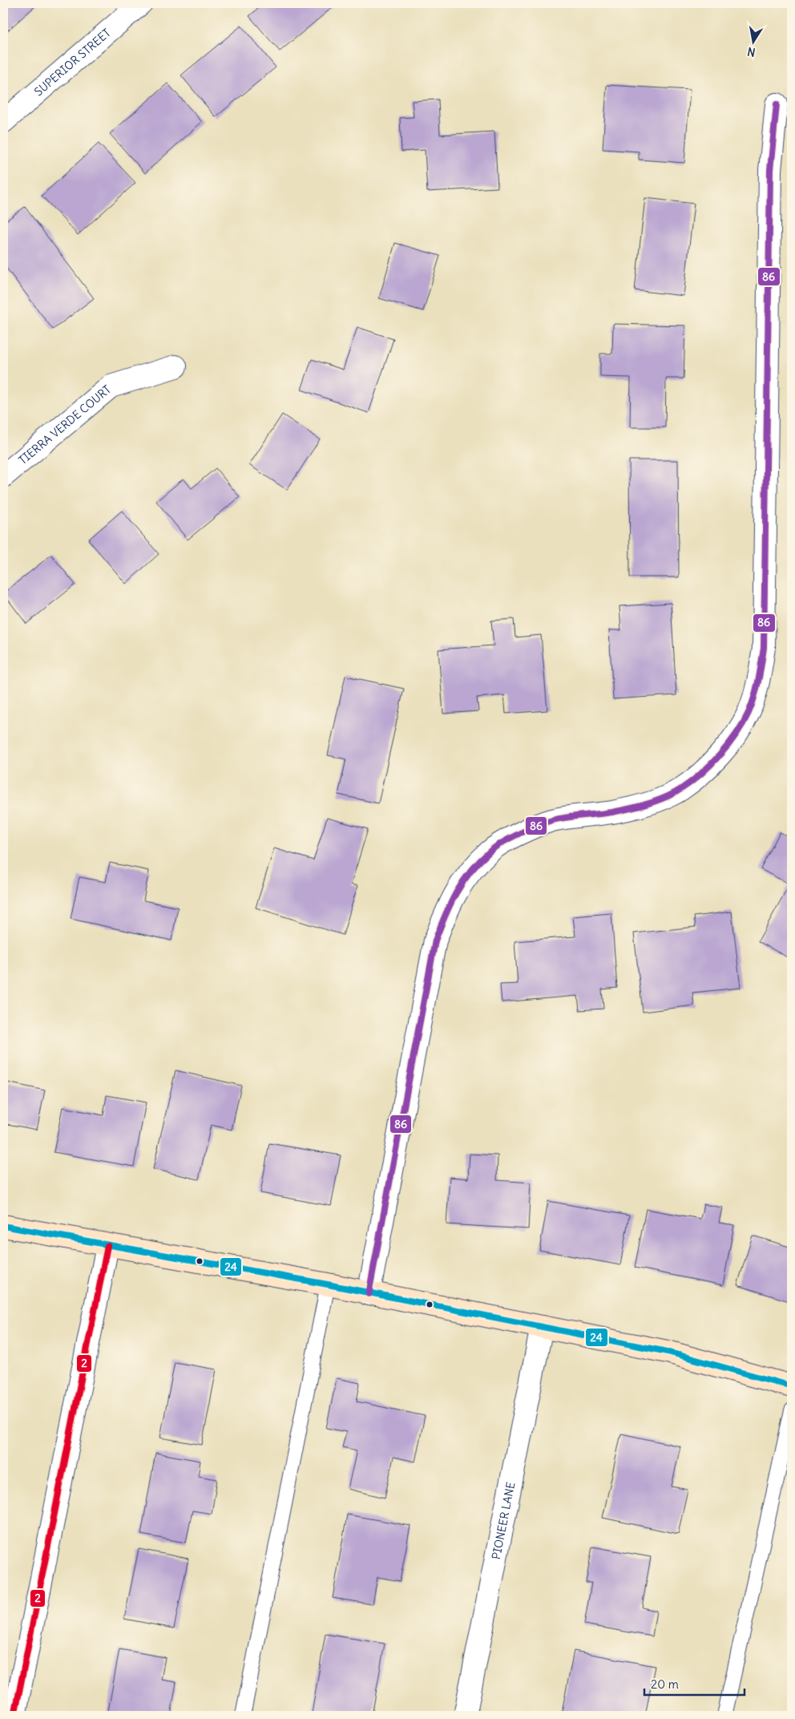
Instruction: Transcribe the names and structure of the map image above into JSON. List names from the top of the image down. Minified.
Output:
{"streets":{"street":["SUPERIOR STREET","TIERRA VERDE COURT","PIONEER LANE"]},"lines":["transit line 86","transit line 24","transit line 2"],"scale_bar":"20 m","north":"bottom"}
